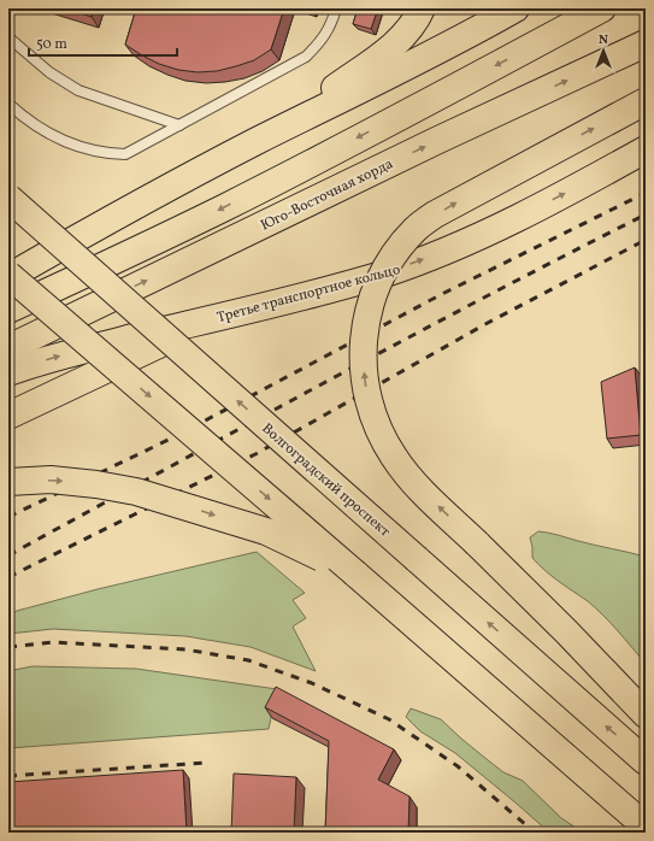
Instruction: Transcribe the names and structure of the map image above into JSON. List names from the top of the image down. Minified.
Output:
{"streets":{"main road":["Юго-Восточная хорда","Третье транспортное кольцо","Волгоградский проспект"]},"scale_bar":"50 m","north":"top"}
